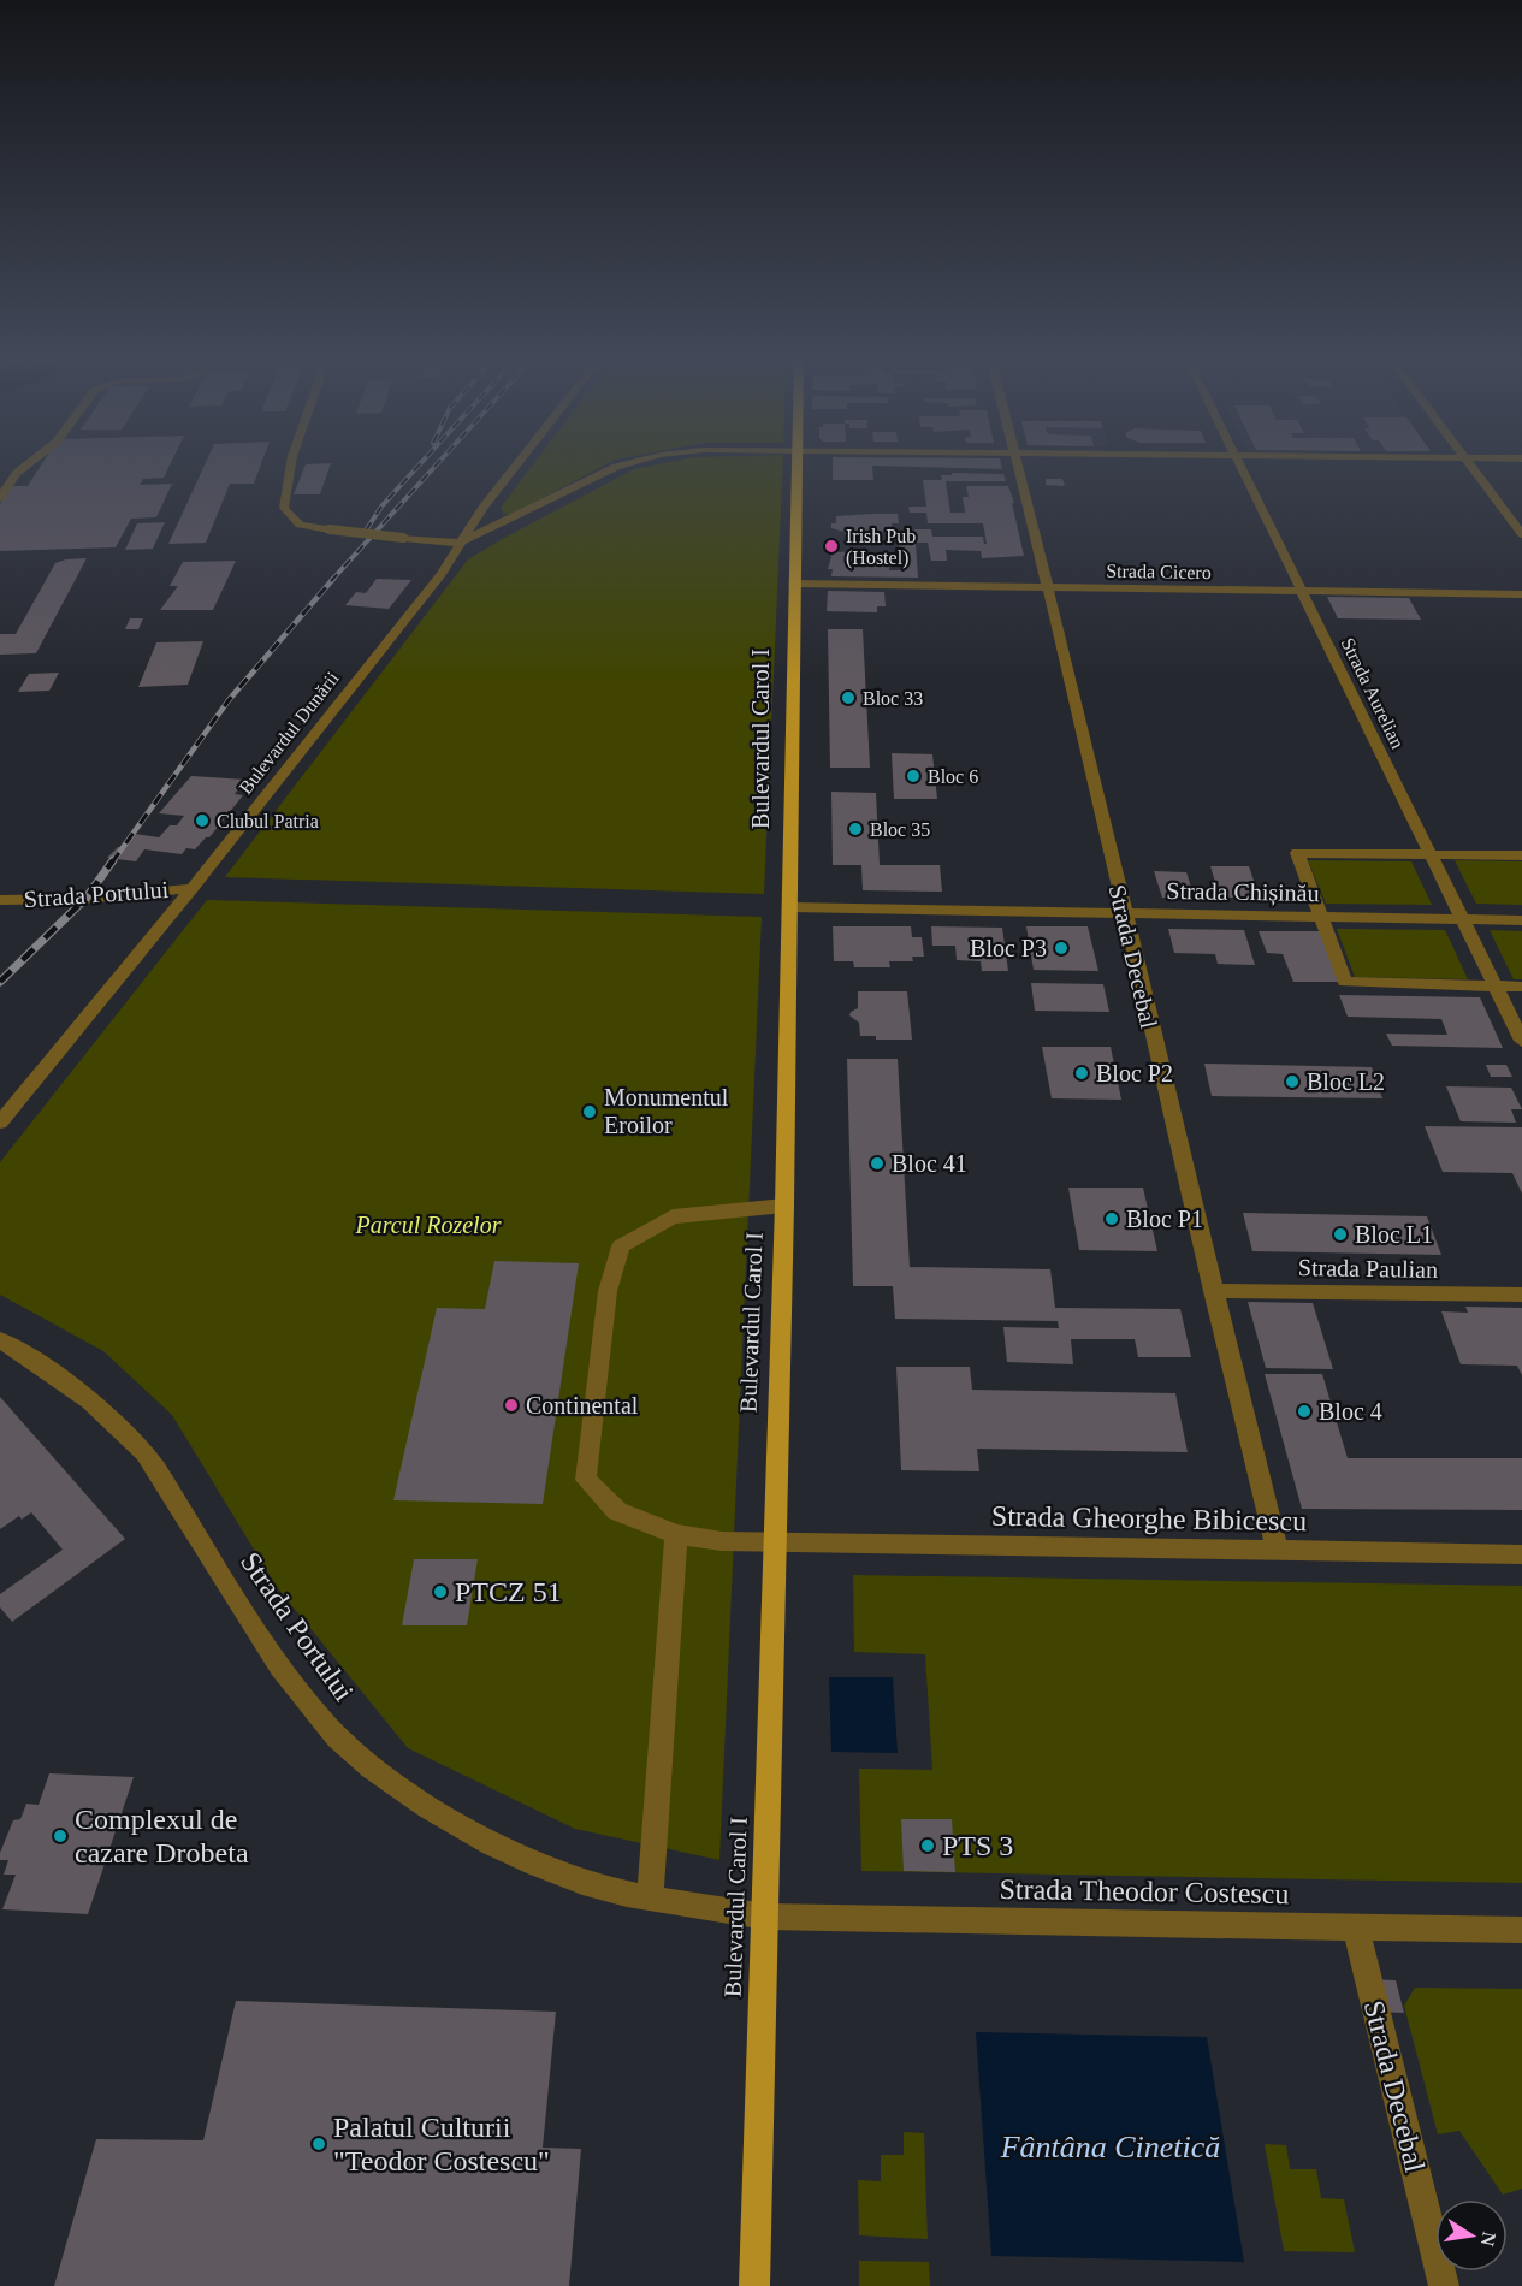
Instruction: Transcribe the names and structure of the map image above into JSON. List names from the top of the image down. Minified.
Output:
{"streets":{"main road":["Bulevardul Carol I"],"street":["Strada Cicero","Strada Aurelian","Bulevardul Dunării","Strada Chișinău","Strada Portului","Strada Decebal","Strada Paulian","Strada Gheorghe Bibicescu","Strada Theodor Costescu"]},"crossings":[["Strada Cicero","Strada Aurelian"],["Strada Cicero","Bulevardul Carol I"],["Strada Cicero","Strada Decebal"],["Strada Aurelian","Strada Chișinău"],["Bulevardul Dunării","Strada Portului"],["Bulevardul Carol I","Strada Chișinău"],["Bulevardul Carol I","Strada Portului"],["Bulevardul Carol I","Strada Gheorghe Bibicescu"],["Bulevardul Carol I","Strada Theodor Costescu"],["Strada Chișinău","Strada Decebal"],["Strada Portului","Strada Theodor Costescu"],["Strada Decebal","Strada Paulian"],["Strada Decebal","Strada Gheorghe Bibicescu"],["Strada Decebal","Strada Theodor Costescu"]],"water":["Fântâna Cinetică"],"parks":["Parcul Rozelor"],"places":["Irish Pub (Hostel)","Bloc 33","Bloc 6","Clubul Patria","Bloc 35","Bloc P3","Bloc P2","Bloc L2","Monumentul Eroilor","Bloc 41","Bloc P1","Bloc L1","Continental","Bloc 4","PTCZ 51","Complexul de cazare Drobeta","PTS 3","Palatul Culturii \"Teodor Costescu\""],"north":"right"}
